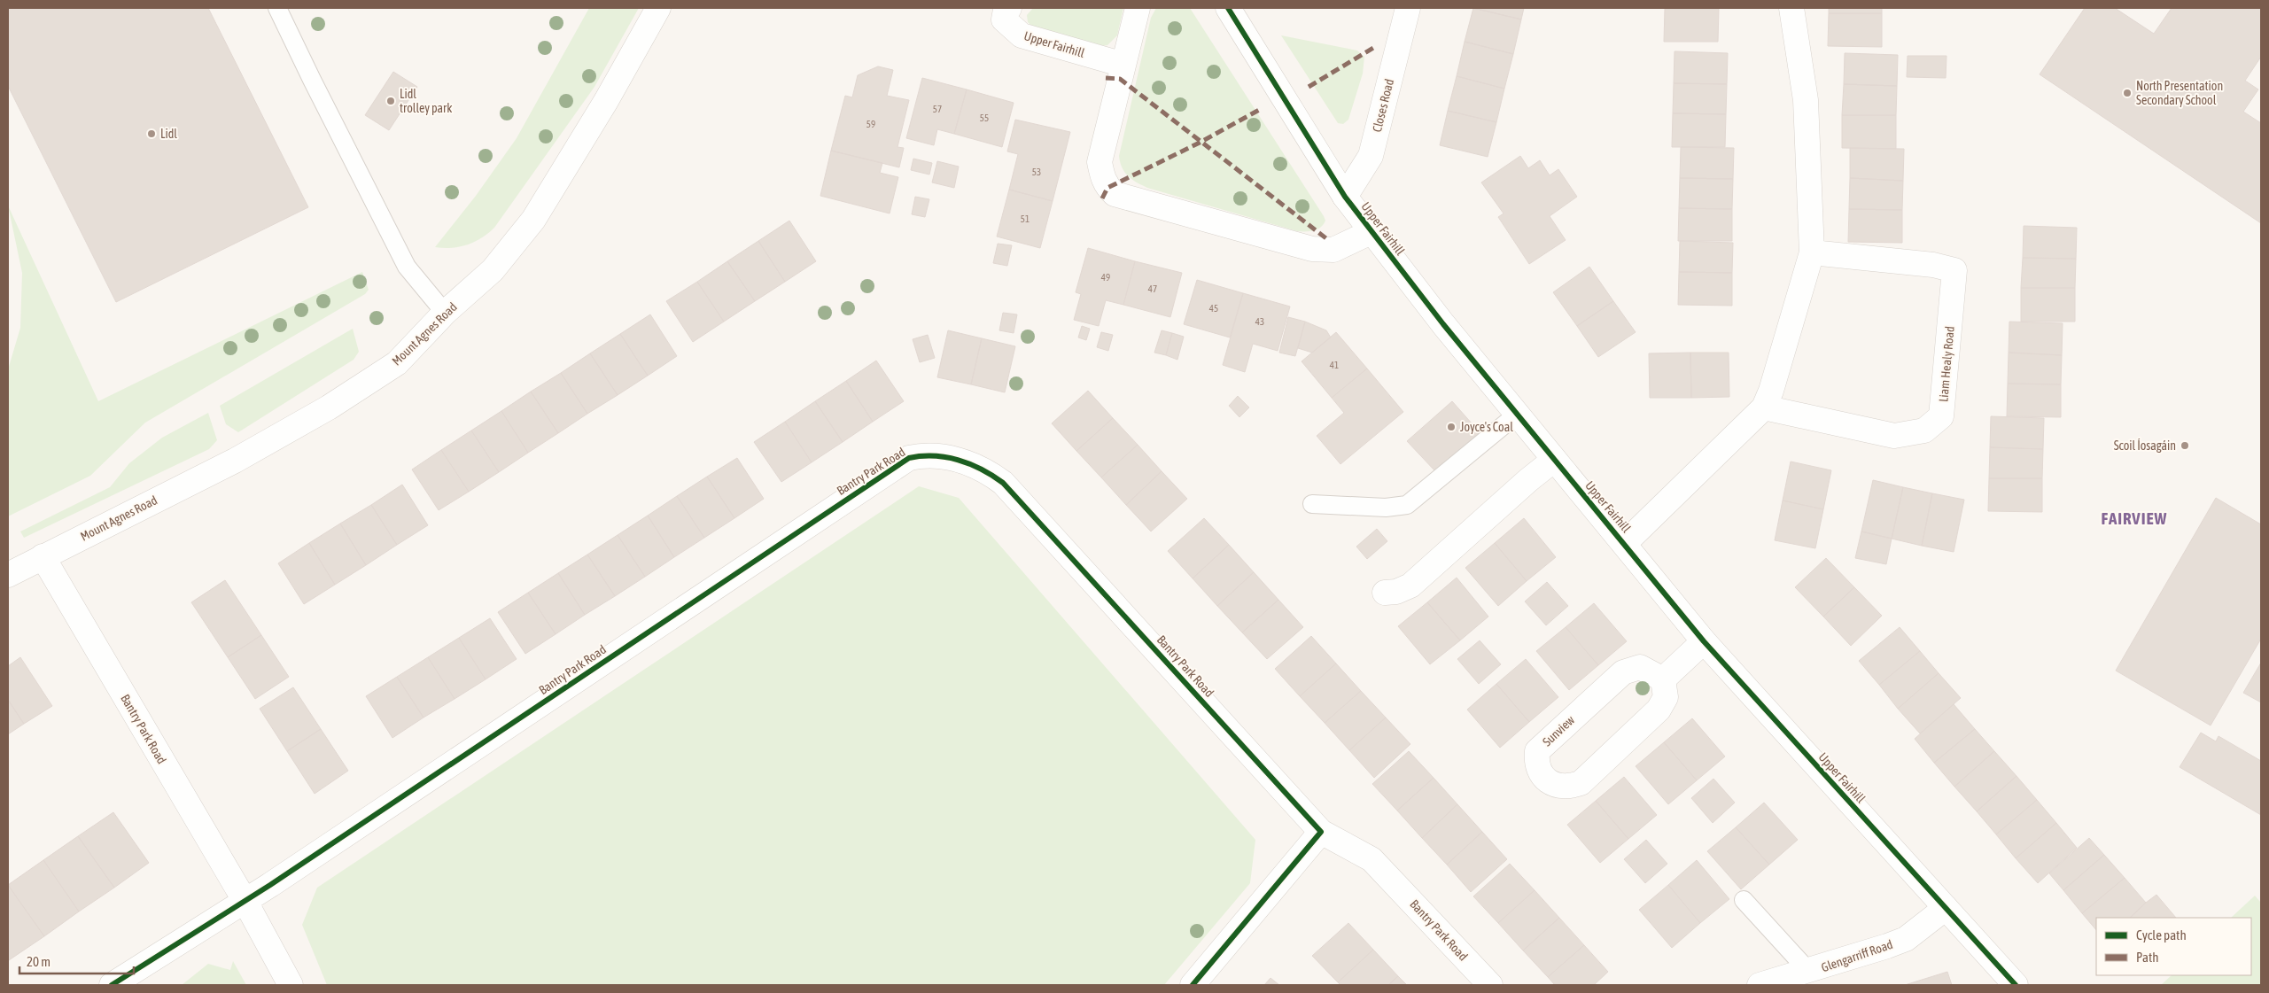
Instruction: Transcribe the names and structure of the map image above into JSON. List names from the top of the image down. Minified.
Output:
{"streets":{"street":["Upper Fairhill","Closes Road","Mount Agnes Road","Liam Healy Road","Bantry Park Road","Sunview","Glengarriff Road"]},"crossings":[["Upper Fairhill","Closes Road"],["Upper Fairhill","Glengarriff Road"],["Mount Agnes Road","Bantry Park Road"]],"districts":["FAIRVIEW"],"places":["North Presentation Secondary School","Lidl trolley park","Lidl","Joyce's Coal","Scoil Íosagáin"],"house_numbers":["57","55","59","53","51","49","47","45","43","41"],"legend":["Cycle path","Path"],"scale_bar":"20 m"}
